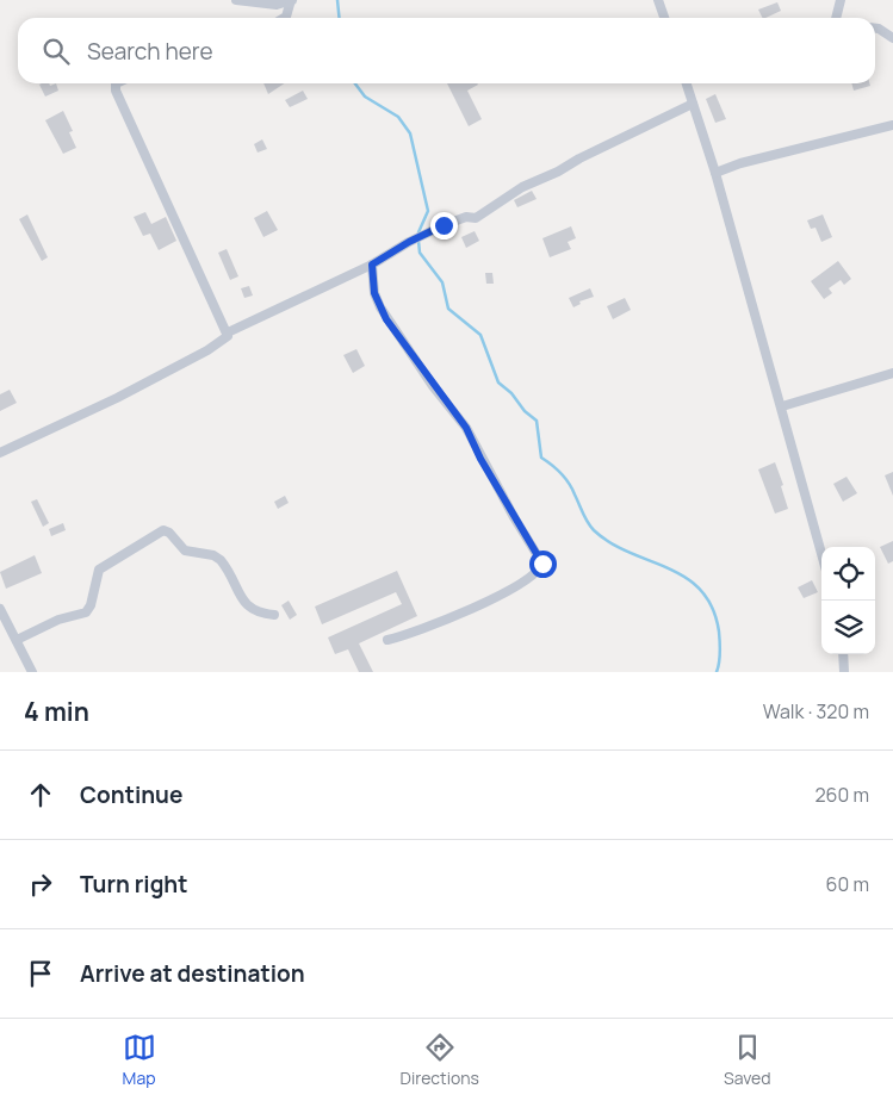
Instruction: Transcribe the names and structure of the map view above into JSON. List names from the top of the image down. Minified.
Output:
{"page":{"search":"Search here","heading":["4 min","Walk · 320 m"],"list":[["Continue","260 m"],["Turn right","60 m"],"Arrive at destination"],"nav":["Map","Directions","Saved"]}}
